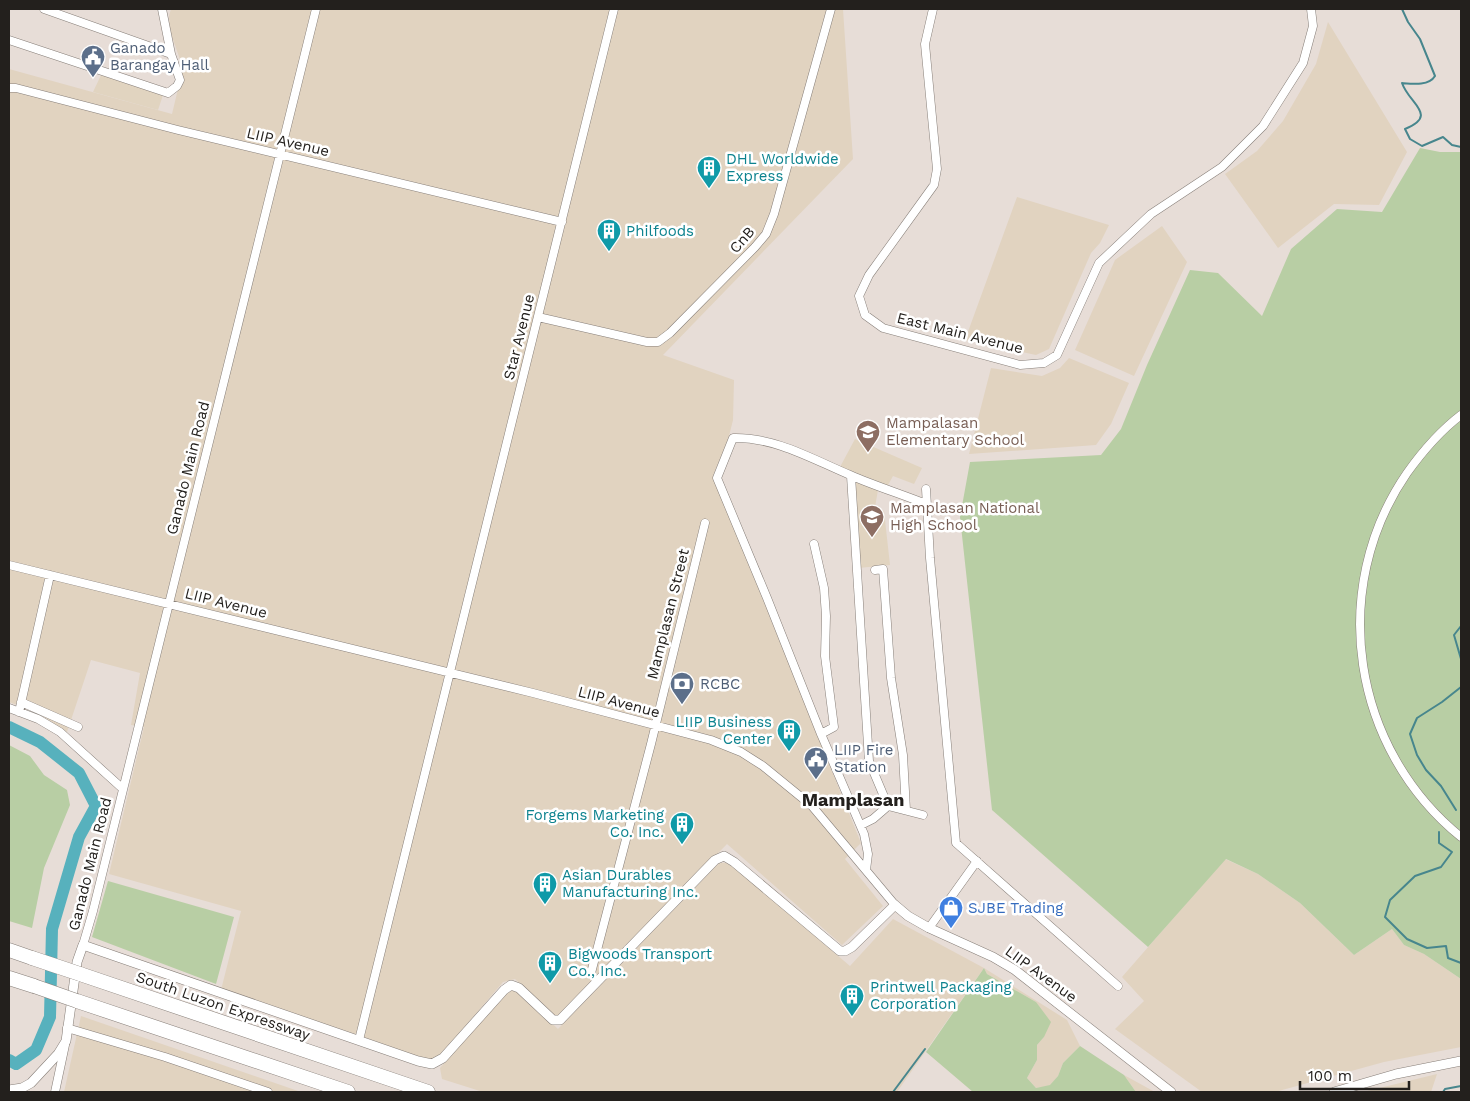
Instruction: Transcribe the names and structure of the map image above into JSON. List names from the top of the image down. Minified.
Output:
{"streets":{"highway":["South Luzon Expressway"],"street":["LIIP Avenue","CnB","East Main Avenue","Star Avenue","Ganado Main Road","Mamplasan Street"]},"crossings":[["LIIP Avenue","Star Avenue"],["LIIP Avenue","Ganado Main Road"],["LIIP Avenue","Mamplasan Street"],["CnB","Star Avenue"]],"districts":["Mamplasan"],"places":{"public building":["Ganado Barangay Hall","LIIP Fire Station"],"building":["DHL Worldwide Express","Philfoods","LIIP Business Center","Forgems Marketing Co. Inc.","Asian Durables Manufacturing Inc.","Bigwoods Transport Co., Inc.","Printwell Packaging Corporation"],"school or university":["Mampalasan Elementary School","Mamplasan National High School"],"bank":["RCBC"],"shop":["SJBE Trading"]},"scale_bar":"100 m"}
